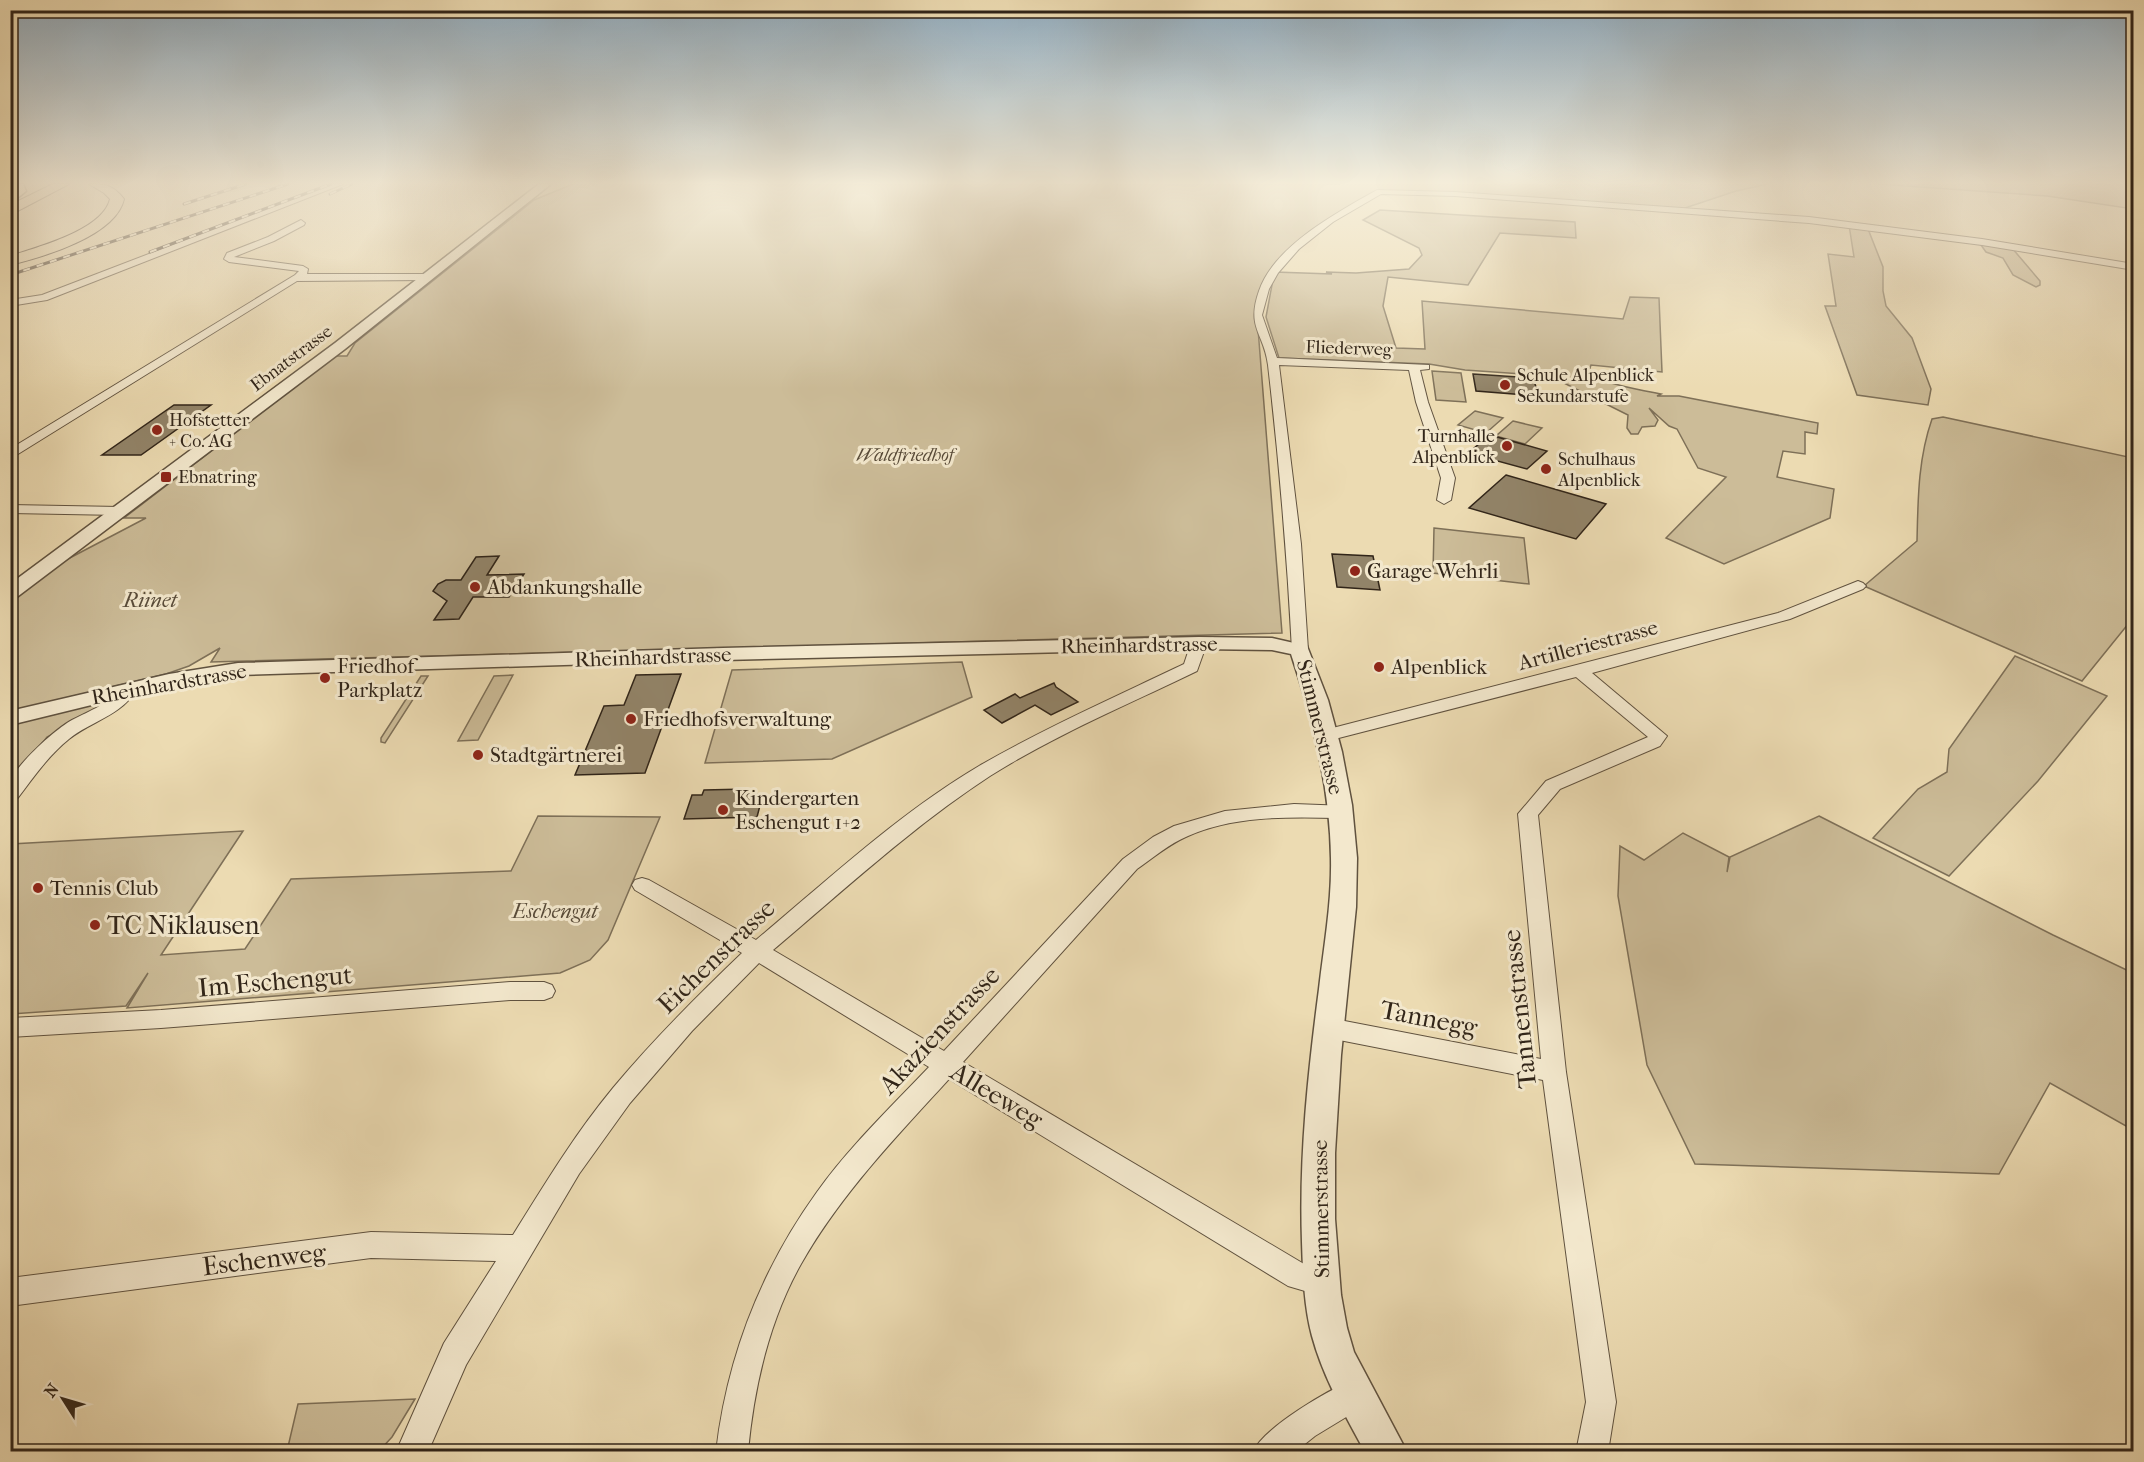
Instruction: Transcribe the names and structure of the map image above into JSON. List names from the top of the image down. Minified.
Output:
{"streets":{"street":["Fliederweg","Ebnatstrasse","Rheinhardstrasse","Artilleriestrasse","Stimmerstrasse","Eichenstrasse","Im Eschengut","Tannenstrasse","Tannegg","Akazienstrasse","Alleeweg","Eschenweg"]},"crossings":[["Fliederweg","Stimmerstrasse"],["Rheinhardstrasse","Stimmerstrasse"],["Rheinhardstrasse","Eichenstrasse"],["Artilleriestrasse","Stimmerstrasse"],["Artilleriestrasse","Tannenstrasse"],["Stimmerstrasse","Tannegg"],["Stimmerstrasse","Akazienstrasse"],["Stimmerstrasse","Alleeweg"],["Eichenstrasse","Alleeweg"],["Eichenstrasse","Eschenweg"],["Tannenstrasse","Tannegg"],["Akazienstrasse","Alleeweg"]],"parks":["Waldfriedhof","Riinet","Eschengut"],"places":{"other":["Schule Alpenblick Sekundarstufe","Hofstetter + Co. AG","Turnhalle Alpenblick","Schulhaus Alpenblick","Garage Wehrli","Abdankungshalle","Alpenblick","Friedhof Parkplatz","Friedhofsverwaltung","Stadtgärtnerei","Kindergarten Eschengut 1+2","Tennis Club","TC Niklausen"],"transit":["Ebnatring"]},"north":"top left"}
